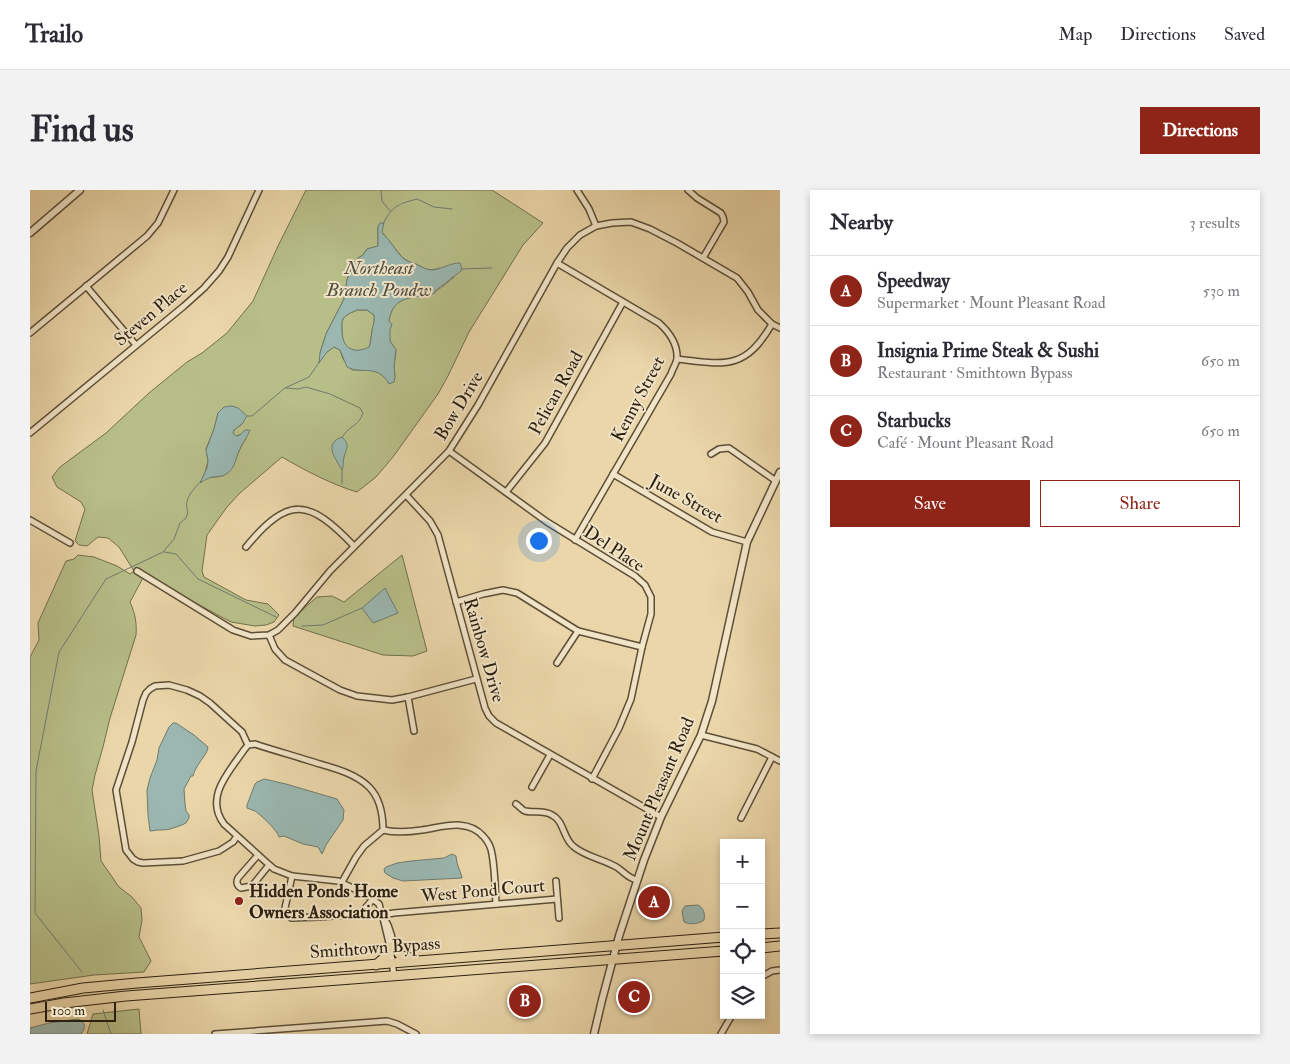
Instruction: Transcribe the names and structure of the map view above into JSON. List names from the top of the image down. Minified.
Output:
{"streets":{"highway":["Smithtown Bypass"],"street":["Steven Place","Pelican Road","Kenny Street","Bow Drive","June Street","Del Place","Rainbow Drive","Mount Pleasant Road","West Pond Court"]},"crossings":[["Pelican Road","Kenny Street"],["Pelican Road","Del Place"],["Kenny Street","Bow Drive"],["Kenny Street","June Street"],["Kenny Street","Del Place"],["Bow Drive","Del Place"],["Bow Drive","Rainbow Drive"],["June Street","Mount Pleasant Road"],["Del Place","Rainbow Drive"],["Rainbow Drive","Mount Pleasant Road"],["Mount Pleasant Road","Smithtown Bypass"]],"water":["Northeast Branch Pondw"],"places":["Hidden Ponds Home Owners Association"],"scale_bar":"100 m","page":{"header":"Trailo","nav":["Map","Directions","Saved"],"buttons":["Directions",["Save","Share"]],"title":"Find us","heading":["Nearby","3 results"],"list":[{"mark":"A","name":"Speedway","note":"Supermarket · Mount Pleasant Road","value":"530 m"},{"mark":"B","name":"Insignia Prime Steak & Sushi","note":"Restaurant · Smithtown Bypass","value":"650 m"},{"mark":"C","name":"Starbucks","note":"Café · Mount Pleasant Road","value":"650 m"}],"map_buttons":["+","−"],"pins":["A","C","B"],"scale":"100 m"}}
